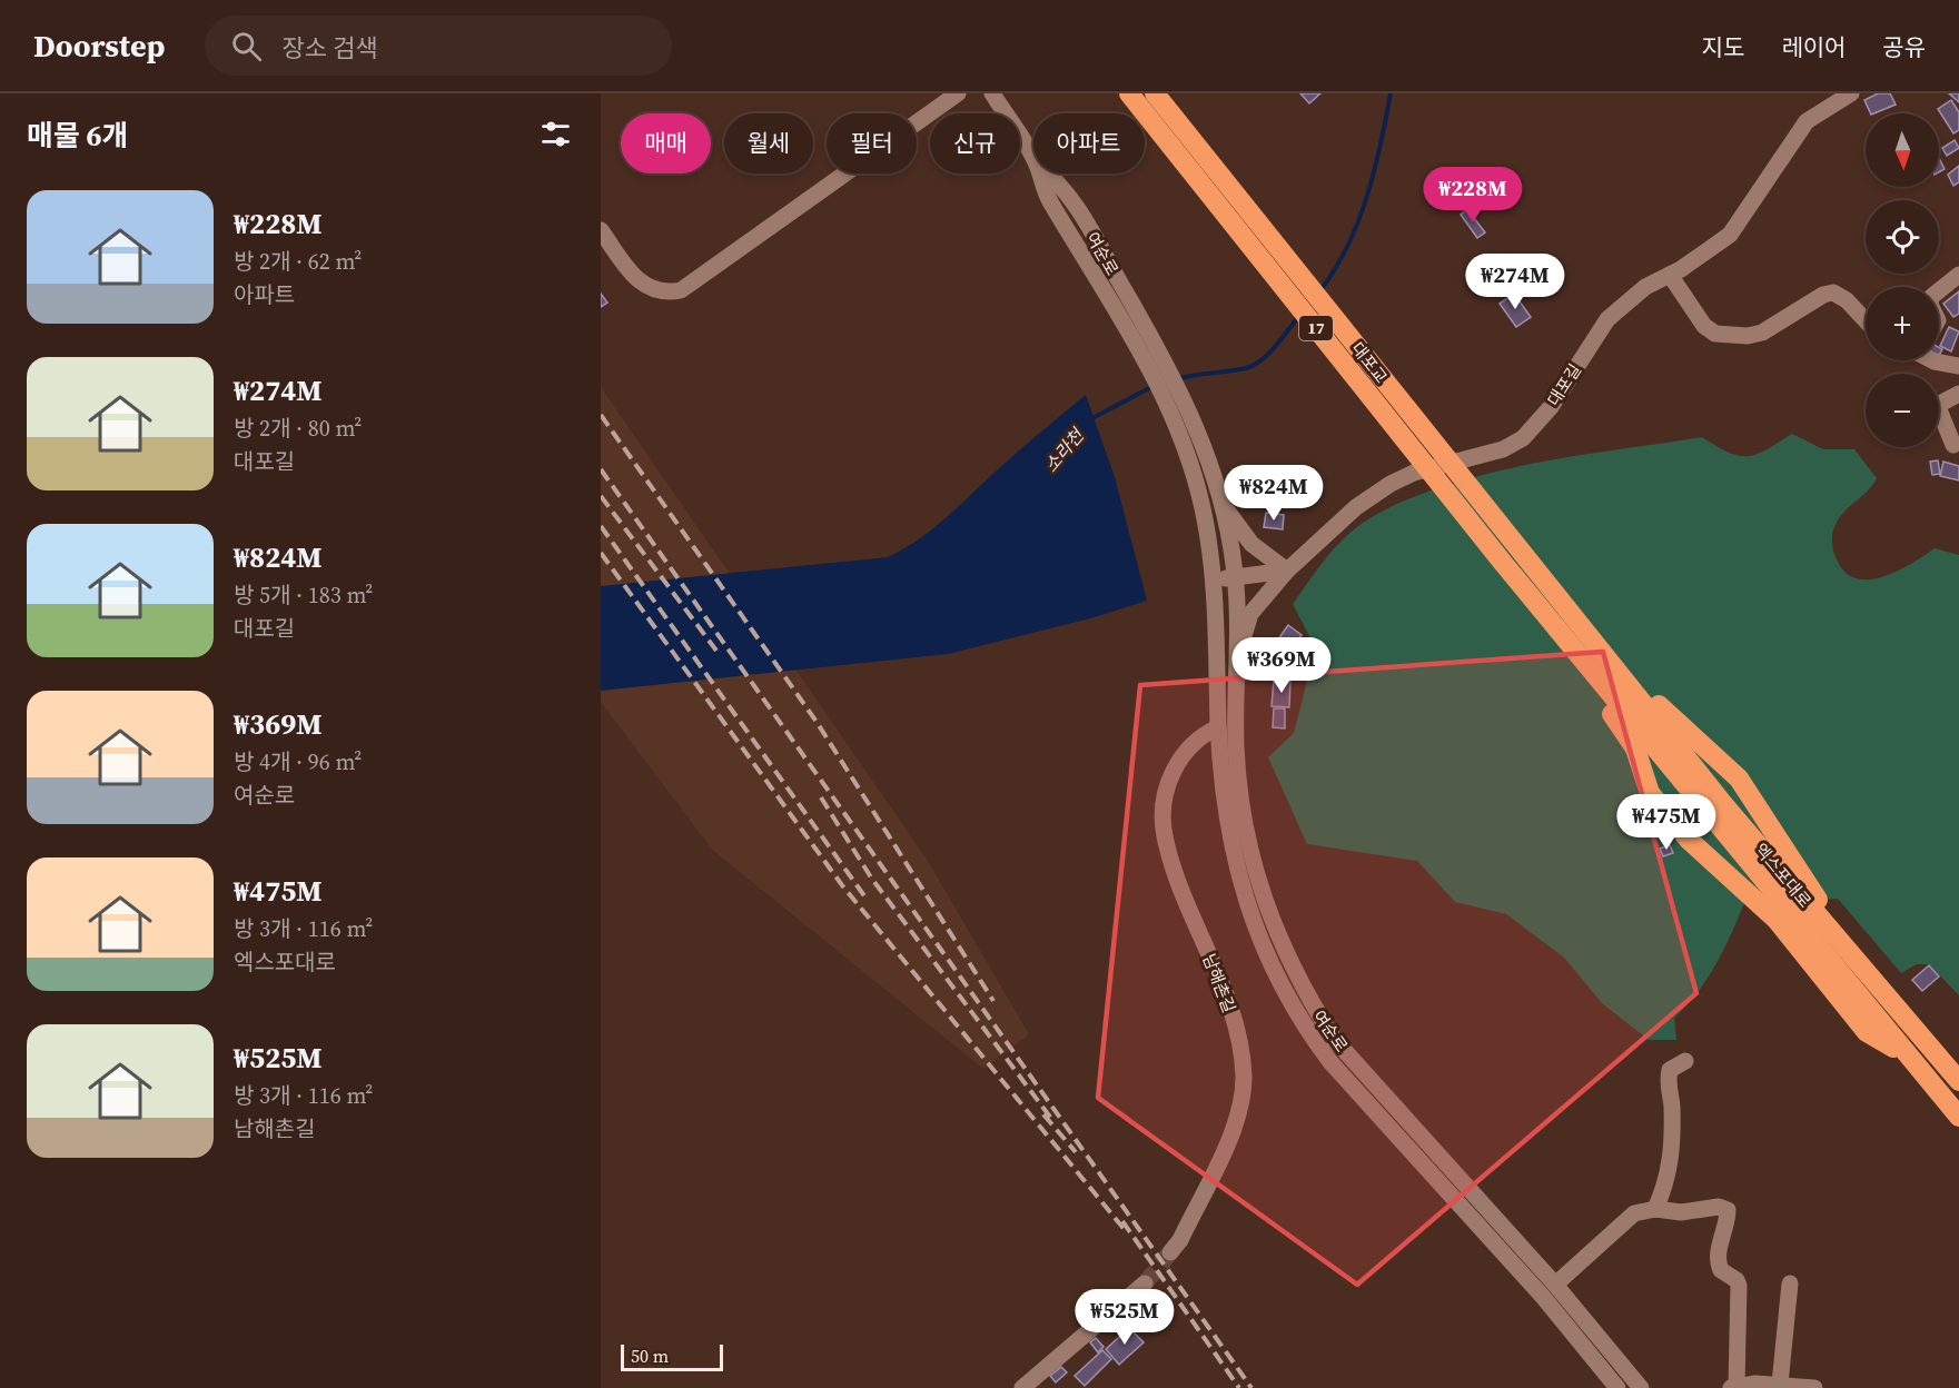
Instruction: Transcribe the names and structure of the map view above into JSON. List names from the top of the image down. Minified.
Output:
{"streets":{"highway":["17","대포교","엑스포대로"],"street":["여순로","대포길","남해촌길"]},"crossings":[["여순로","대포길"],["여순로","남해촌길"],["대포교","엑스포대로"]],"water":["소라천"],"scale_bar":"50 m","north":"bottom","page":{"header":"Doorstep","search":"장소 검색","nav":["지도","레이어","공유"],"heading":"매물 6개","map_buttons":["+","−"],"chip":["매매","월세","필터","신규","아파트"],"price":["₩228M","₩274M","₩824M","₩369M","₩475M","₩525M"],"list":[{"name":"₩228M","note":"방 2개 · 62 m² · 아파트"},{"name":"₩274M","note":"방 2개 · 80 m² · 대포길"},{"name":"₩824M","note":"방 5개 · 183 m² · 대포길"},{"name":"₩369M","note":"방 4개 · 96 m² · 여순로"},{"name":"₩475M","note":"방 3개 · 116 m² · 엑스포대로"},{"name":"₩525M","note":"방 3개 · 116 m² · 남해촌길"}],"scale":"50 m"}}
